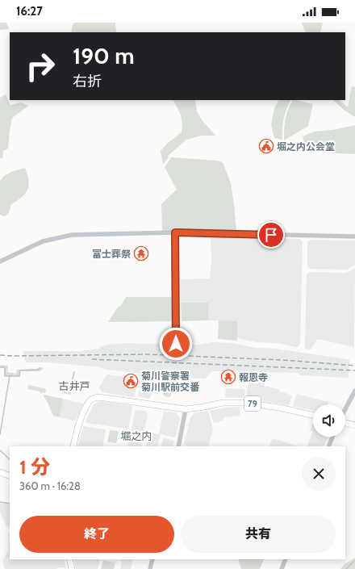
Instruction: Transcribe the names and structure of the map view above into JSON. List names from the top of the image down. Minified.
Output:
{"streets":{"main road":["79"]},"districts":["古井戸","堀之内"],"places":{"public building":["堀之内公会堂","菊川警察署 菊川駅前交番"],"temple":["富士葬祭","報恩寺"]},"page":{"status":"16:27","turn":["190 m","右折"],"heading":["1 分","360 m · 16:28"],"buttons":["終了","共有"]}}
